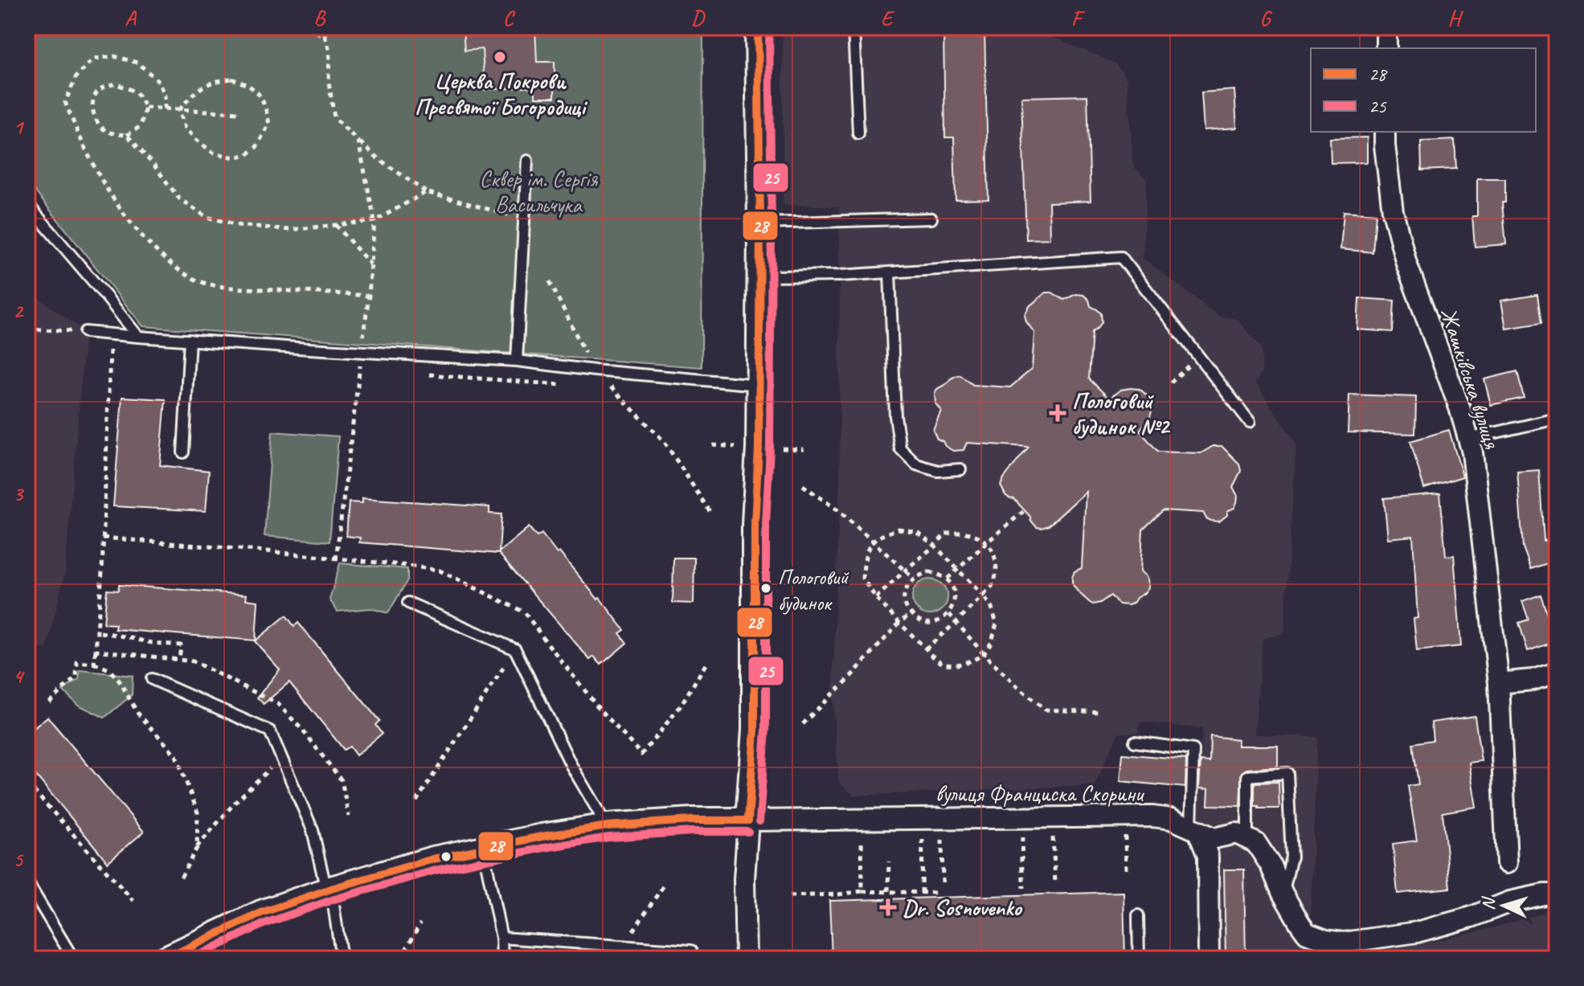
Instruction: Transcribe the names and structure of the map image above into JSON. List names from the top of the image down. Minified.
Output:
{"streets":{"street":["Жашківська вулиця","вулиця Франциска Скорини"]},"parks":["Сквер ім. Сергія Васильчука"],"places":{"other":["Церква Покрови Пресвятої Богородиці","Пологовий будинок"],"health":["Пологовий будинок №2","Dr. Sosnovenko"]},"lines":["transit line 28","transit line 25"],"legend":["28","25"],"north":"left","grid":{"columns":["A","B","C","D","E","F","G","H"],"rows":["1","2","3","4","5"]}}
